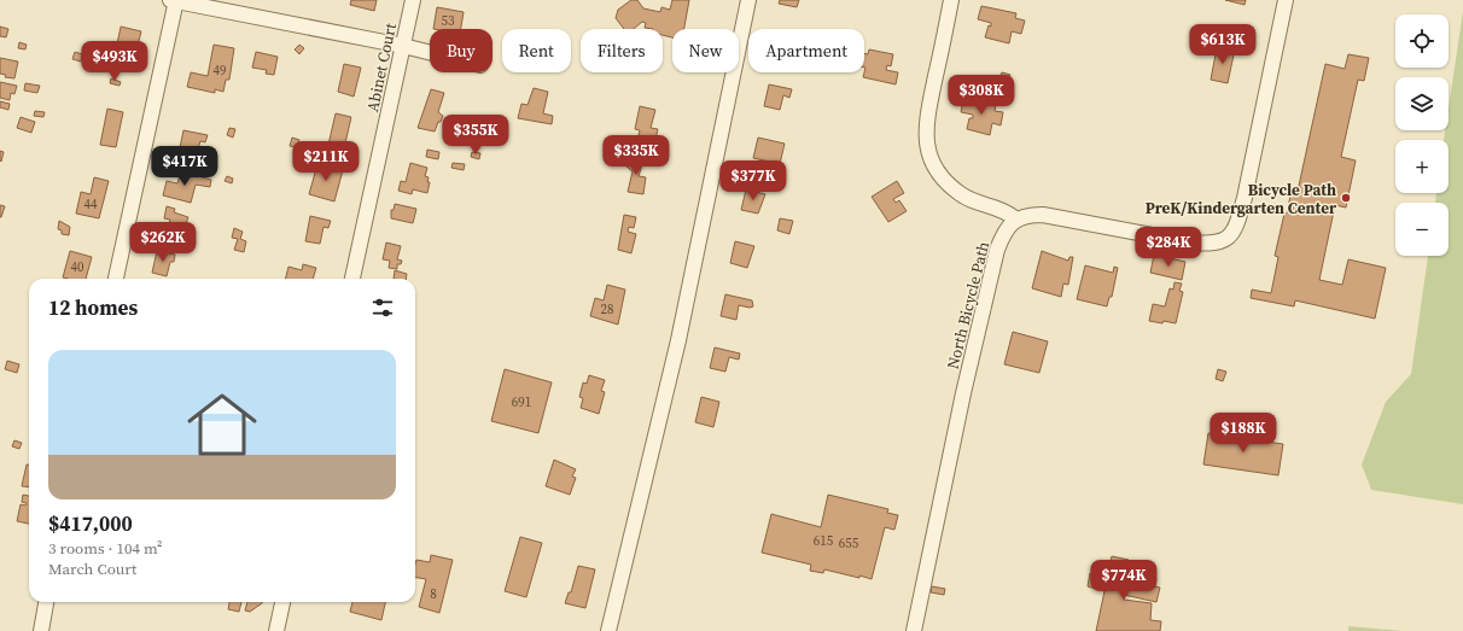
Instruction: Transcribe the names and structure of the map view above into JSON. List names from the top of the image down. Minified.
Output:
{"streets":{"street":["Abinet Court","North Bicycle Path"]},"places":["Bicycle Path PreK/Kindergarten Center"],"house_numbers":["53","49","44","40","28","691","615","655","8"],"page":{"map_buttons":["+","−"],"price":["$613K","$493K","$308K","$355K","$335K","$211K","$417K","$377K","$262K","$284K","$188K","$774K"],"chip":["Buy","Rent","Filters","New","Apartment"],"heading":"12 homes","list":[{"name":"$417,000","note":"3 rooms · 104 m² · March Court"}]}}
